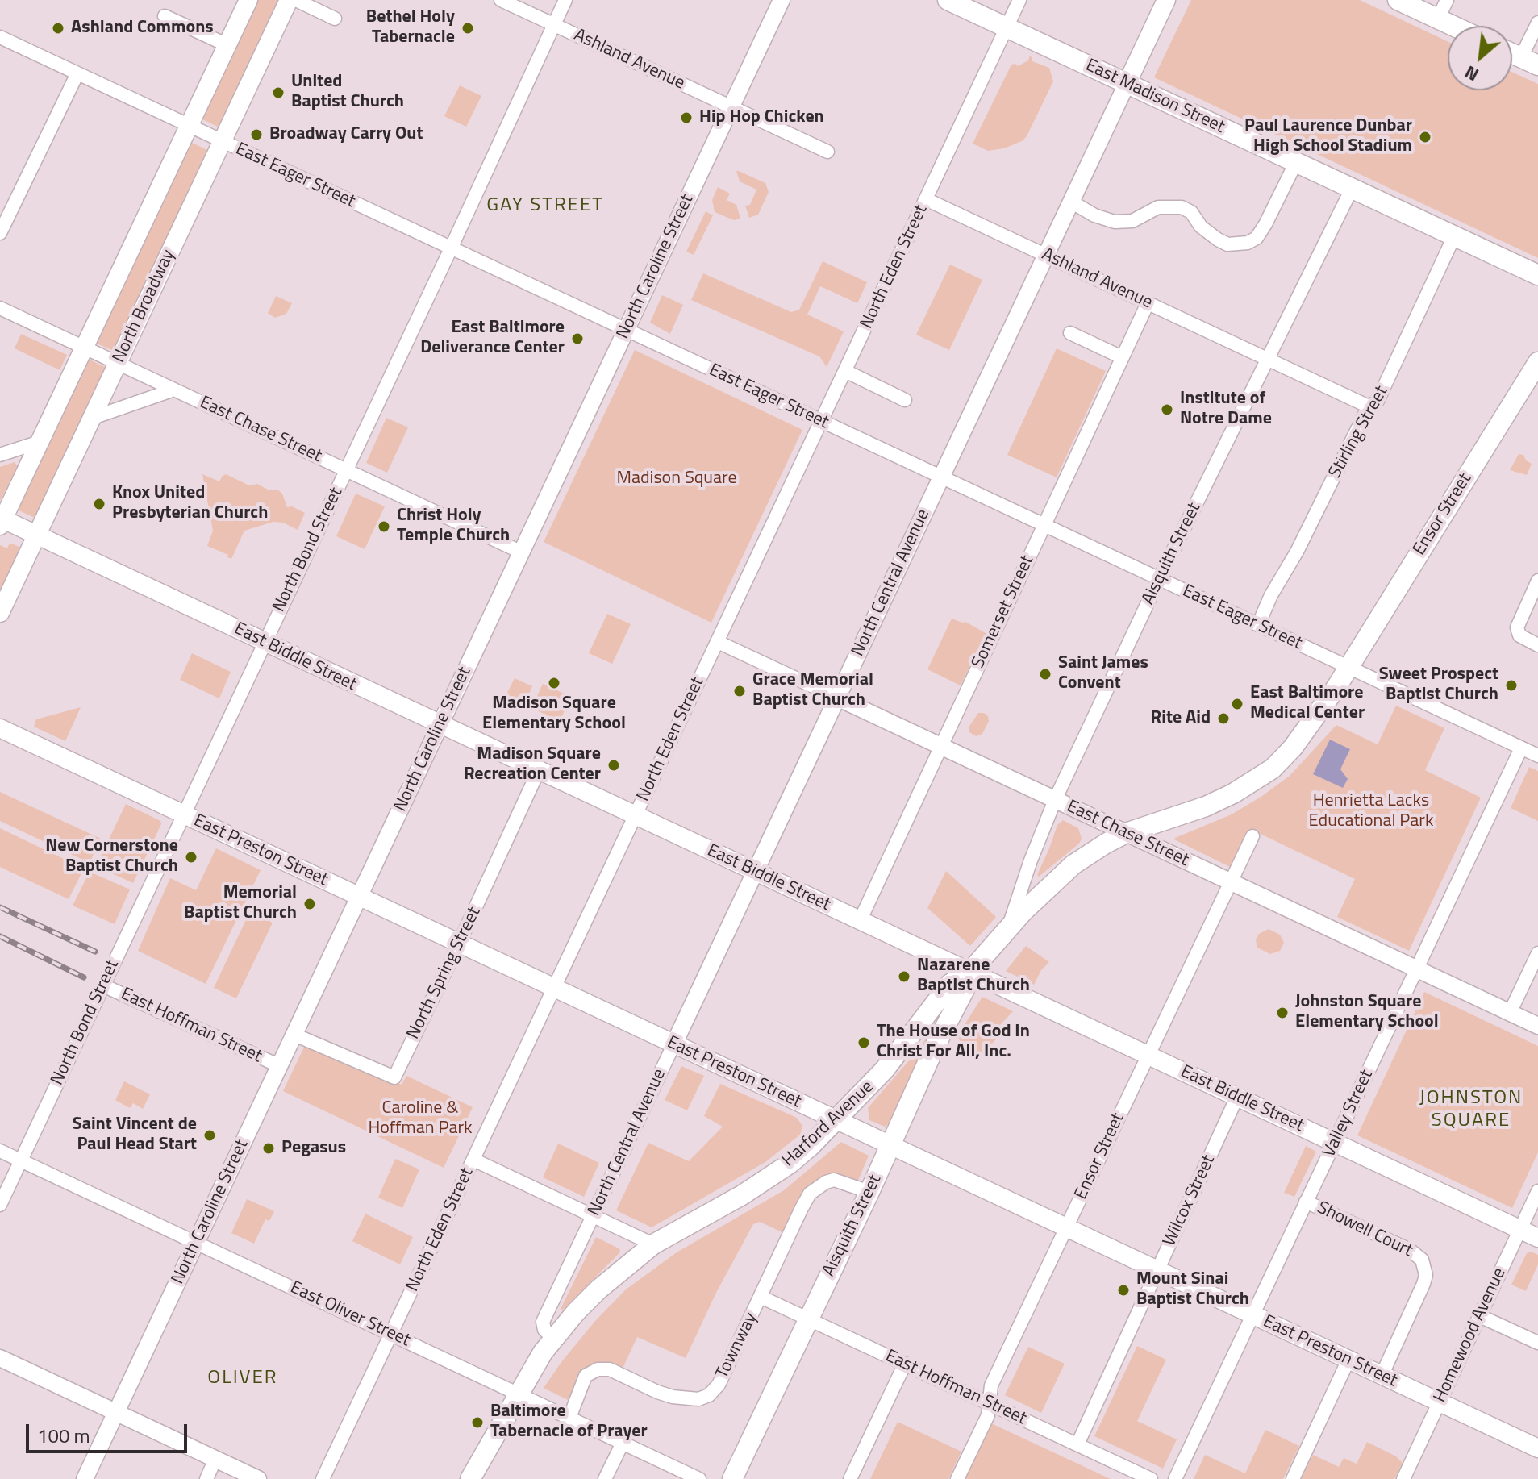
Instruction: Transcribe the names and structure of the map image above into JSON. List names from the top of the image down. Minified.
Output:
{"streets":{"main road":["East Madison Street","North Broadway","Ensor Street","Aisquith Street","North Central Avenue","East Biddle Street","East Preston Street","Harford Avenue"],"street":["Ashland Avenue","East Eager Street","North Caroline Street","North Eden Street","East Chase Street","Stirling Street","North Bond Street","Somerset Street","North Spring Street","East Hoffman Street","Valley Street","Wilcox Street","Showell Court","East Oliver Street","Homewood Avenue","Townway"]},"crossings":[["Ashland Avenue","North Caroline Street"],["Ashland Avenue","North Eden Street"],["Ashland Avenue","Stirling Street"],["Ashland Avenue","North Bond Street"],["Ashland Avenue","Aisquith Street"],["Ashland Avenue","North Central Avenue"],["Ashland Avenue","Somerset Street"],["East Madison Street","North Eden Street"],["East Madison Street","Stirling Street"],["East Madison Street","Aisquith Street"],["East Madison Street","North Central Avenue"],["East Eager Street","North Caroline Street"],["East Eager Street","North Eden Street"],["East Eager Street","North Broadway"],["East Eager Street","Stirling Street"],["East Eager Street","Ensor Street"],["East Eager Street","North Bond Street"],["East Eager Street","Aisquith Street"],["East Eager Street","North Central Avenue"],["East Eager Street","Somerset Street"],["East Eager Street","Valley Street"],["East Eager Street","Harford Avenue"],["North Caroline Street","East Chase Street"],["North Caroline Street","East Biddle Street"],["North Caroline Street","East Preston Street"],["North Caroline Street","North Spring Street"],["North Caroline Street","East Hoffman Street"],["North Caroline Street","East Oliver Street"],["North Eden Street","East Chase Street"],["North Eden Street","East Biddle Street"],["North Eden Street","East Preston Street"],["North Eden Street","East Oliver Street"],["North Broadway","East Chase Street"],["North Broadway","East Biddle Street"],["East Chase Street","Ensor Street"],["East Chase Street","North Bond Street"],["East Chase Street","Aisquith Street"],["East Chase Street","North Central Avenue"],["East Chase Street","Somerset Street"],["East Chase Street","Valley Street"],["East Chase Street","Harford Avenue"],["Ensor Street","East Biddle Street"],["Ensor Street","East Preston Street"],["Ensor Street","East Hoffman Street"],["Ensor Street","Harford Avenue"],["North Bond Street","East Biddle Street"],["North Bond Street","East Preston Street"],["North Bond Street","East Hoffman Street"],["North Bond Street","East Oliver Street"],["Aisquith Street","East Biddle Street"],["Aisquith Street","East Preston Street"],["Aisquith Street","East Hoffman Street"],["Aisquith Street","Harford Avenue"],["Aisquith Street","Townway"],["North Central Avenue","East Biddle Street"],["North Central Avenue","East Preston Street"],["North Central Avenue","Harford Avenue"],["Somerset Street","East Biddle Street"],["East Biddle Street","North Spring Street"],["East Biddle Street","Valley Street"],["East Biddle Street","Harford Avenue"],["East Biddle Street","Wilcox Street"],["East Biddle Street","Homewood Avenue"],["East Preston Street","North Spring Street"],["East Preston Street","Valley Street"],["East Preston Street","Harford Avenue"],["East Preston Street","Wilcox Street"],["East Preston Street","Showell Court"],["East Preston Street","Homewood Avenue"],["East Hoffman Street","Wilcox Street"],["East Hoffman Street","Townway"],["Valley Street","Showell Court"],["Harford Avenue","East Oliver Street"],["East Oliver Street","Townway"]],"districts":["GAY STREET","JOHNSTON SQUARE","OLIVER"],"parks":["Madison Square","Henrietta Lacks Educational Park","Caroline & Hoffman Park"],"places":["Ashland Commons","Bethel Holy Tabernacle","United Baptist Church","Hip Hop Chicken","Broadway Carry Out","Paul Laurence Dunbar High School Stadium","East Baltimore Deliverance Center","Institute of Notre Dame","Knox United Presbyterian Church","Christ Holy Temple Church","Saint James Convent","Madison Square Elementary School","Sweet Prospect Baptist Church","Grace Memorial Baptist Church","East Baltimore Medical Center","Rite Aid","Madison Square Recreation Center","New Cornerstone Baptist Church","Memorial Baptist Church","Nazarene Baptist Church","Johnston Square Elementary School","The House of God In Christ For All, Inc.","Saint Vincent de Paul Head Start","Pegasus","Mount Sinai Baptist Church","Baltimore Tabernacle of Prayer"],"scale_bar":"100 m","north":"bottom left"}
